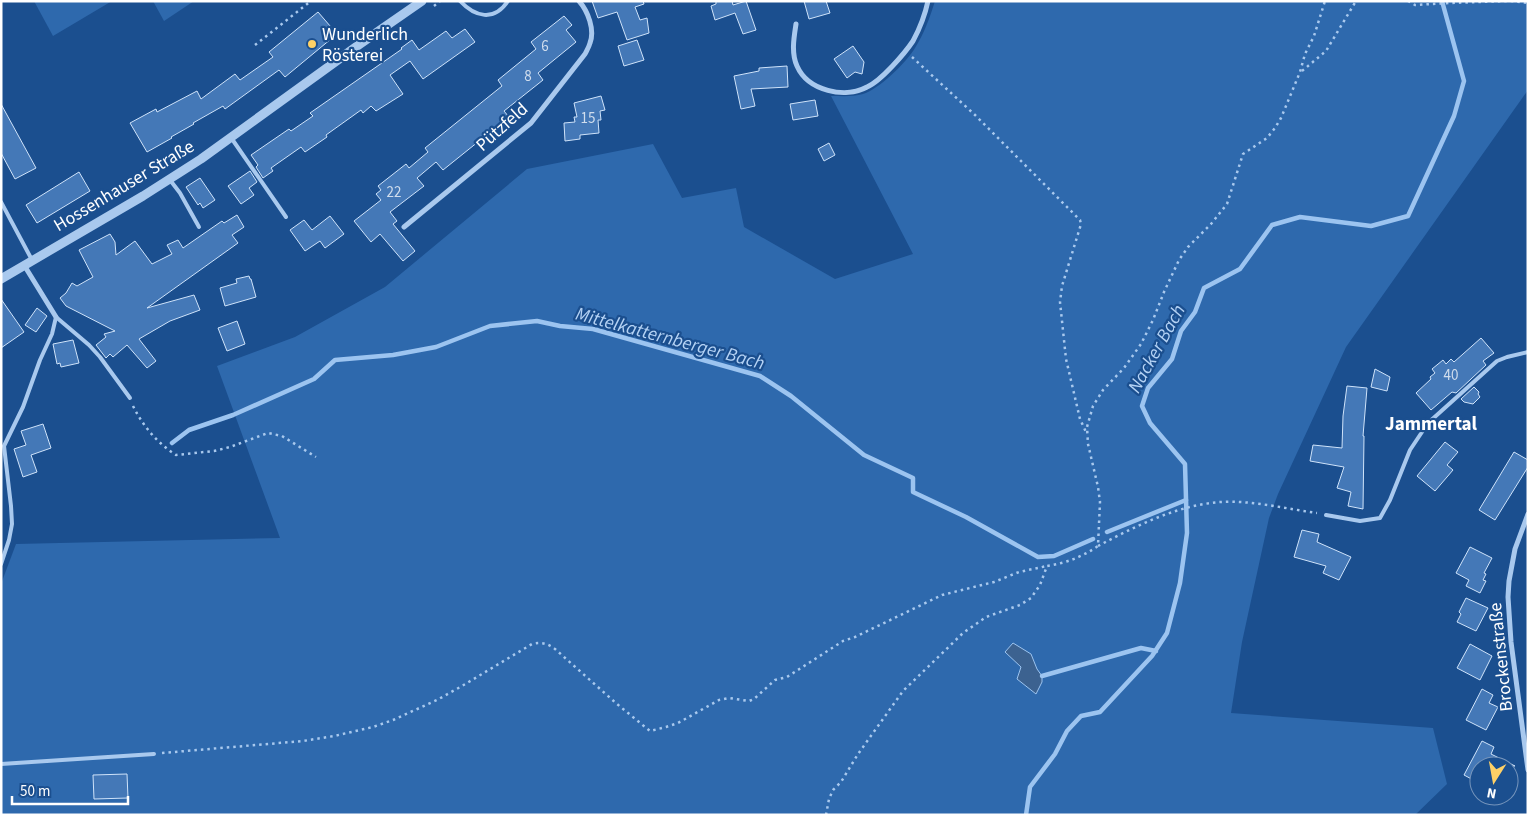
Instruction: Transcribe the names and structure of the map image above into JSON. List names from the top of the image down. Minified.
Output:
{"streets":{"street":["Pützfeld","Hossenhauser Straße","Brockenstraße"]},"districts":["Jammertal"],"water":["Mittelkatternberger Bach","Nacker Bach"],"places":["Wunderlich Rösterei"],"house_numbers":["6","8","15","22","40"],"scale_bar":"50 m","north":"bottom"}
